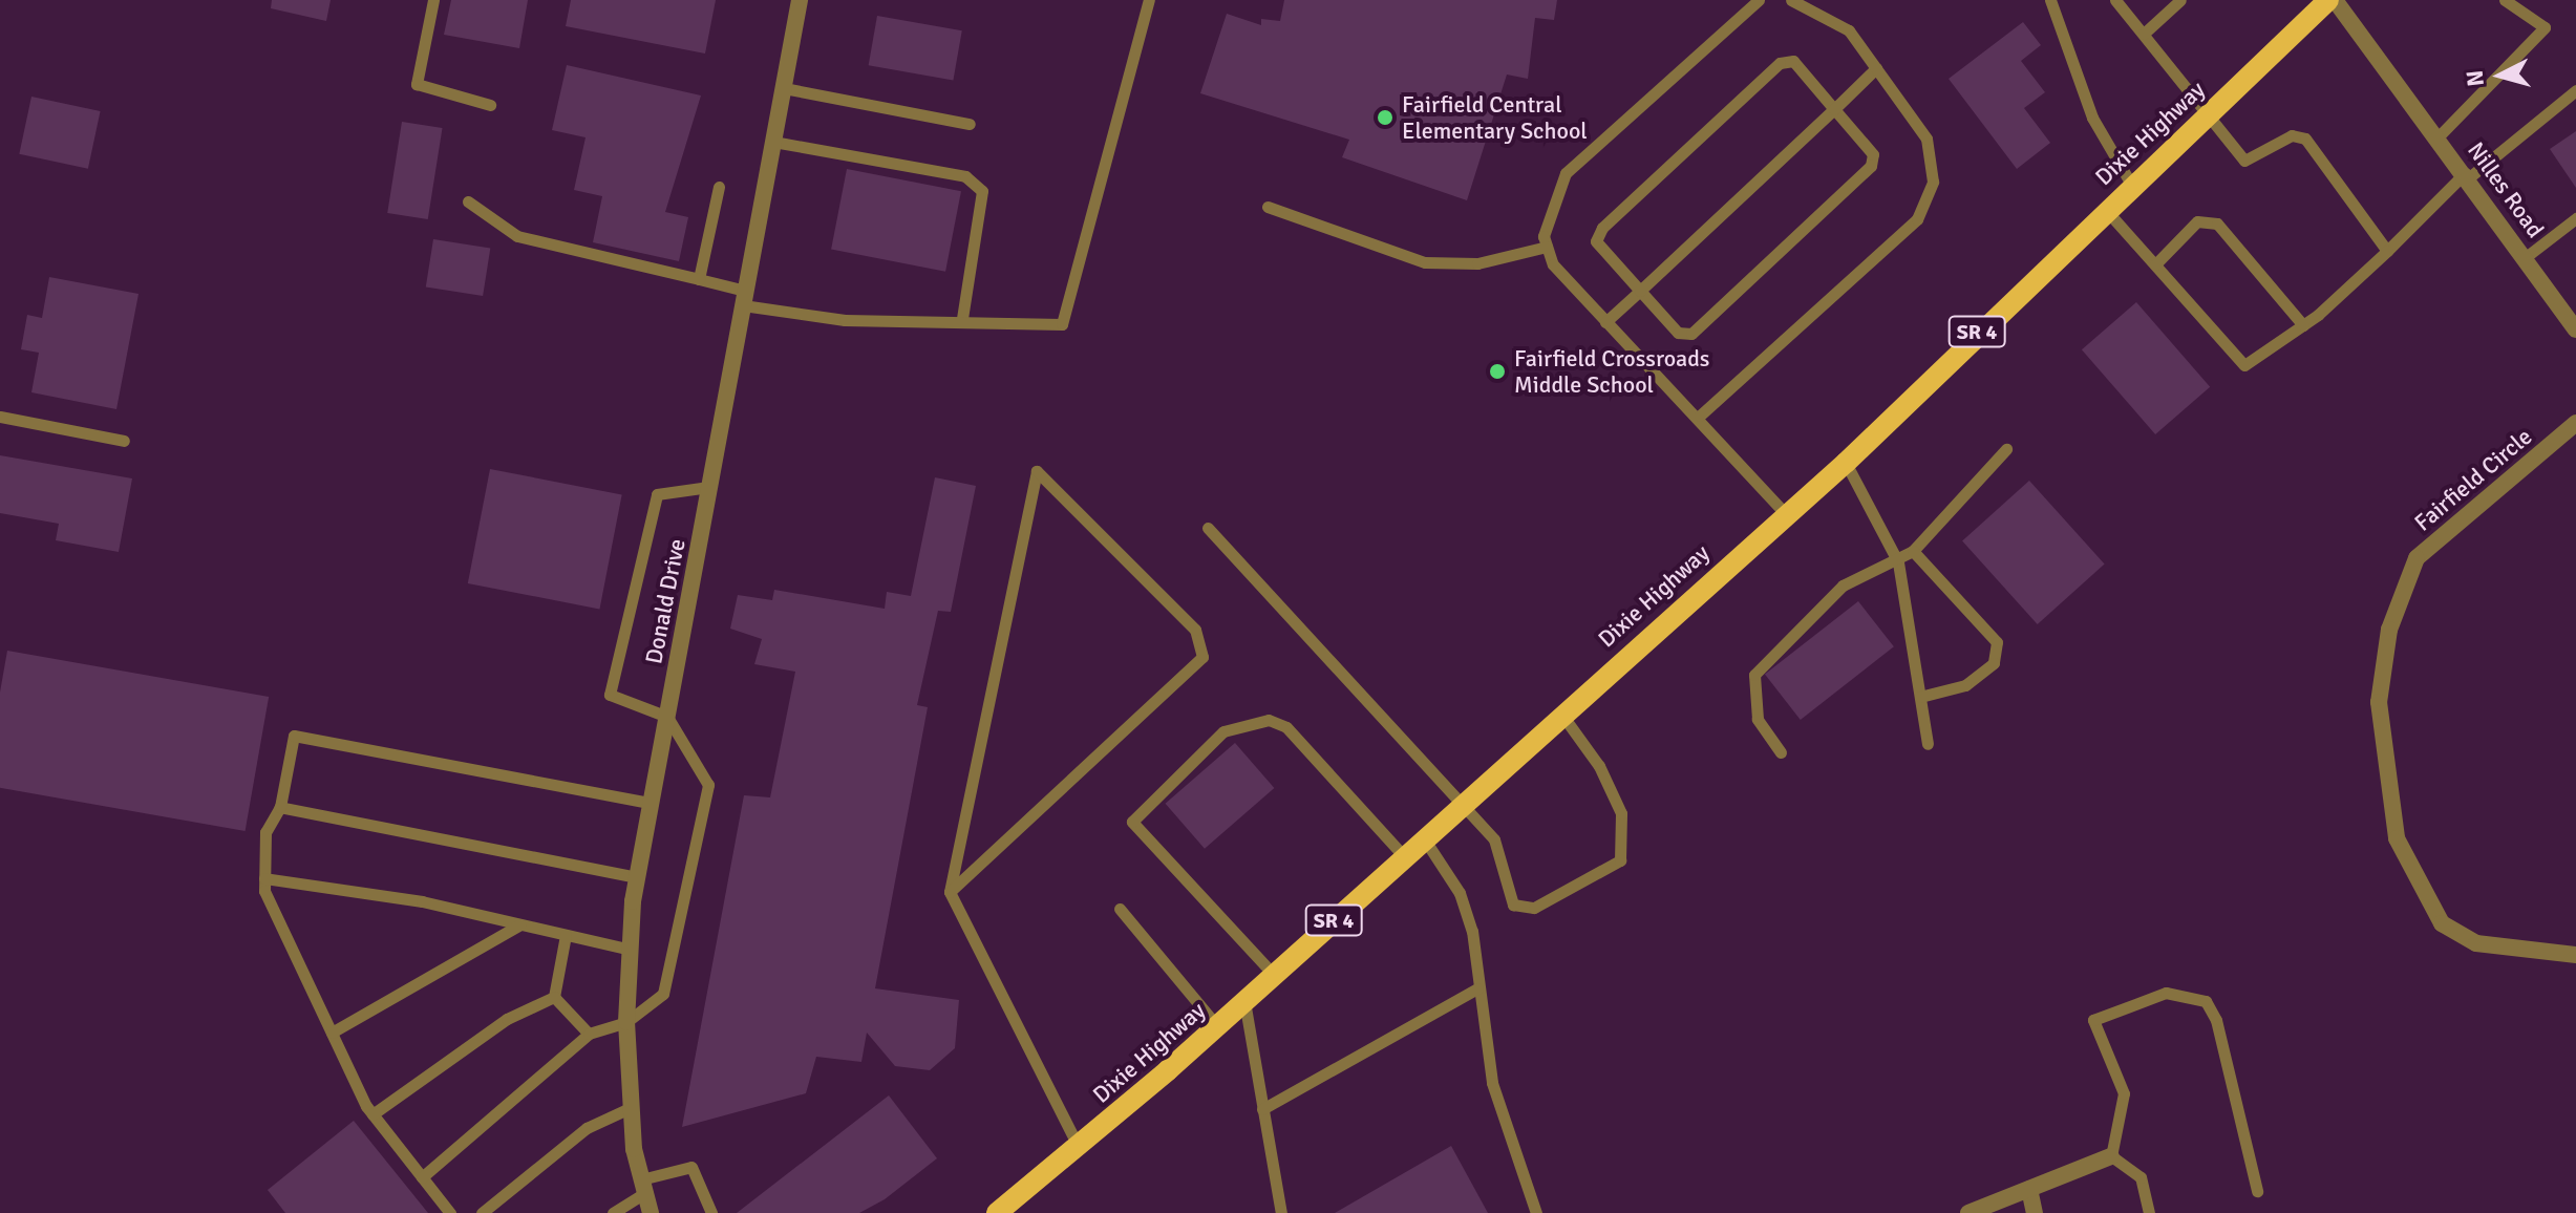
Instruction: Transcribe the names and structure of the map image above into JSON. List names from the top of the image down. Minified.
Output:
{"streets":{"main road":["Dixie Highway","SR 4"],"street":["Nilles Road","Fairfield Circle","Donald Drive"]},"places":["Fairfield Central Elementary School","Fairfield Crossroads Middle School"],"north":"left"}
